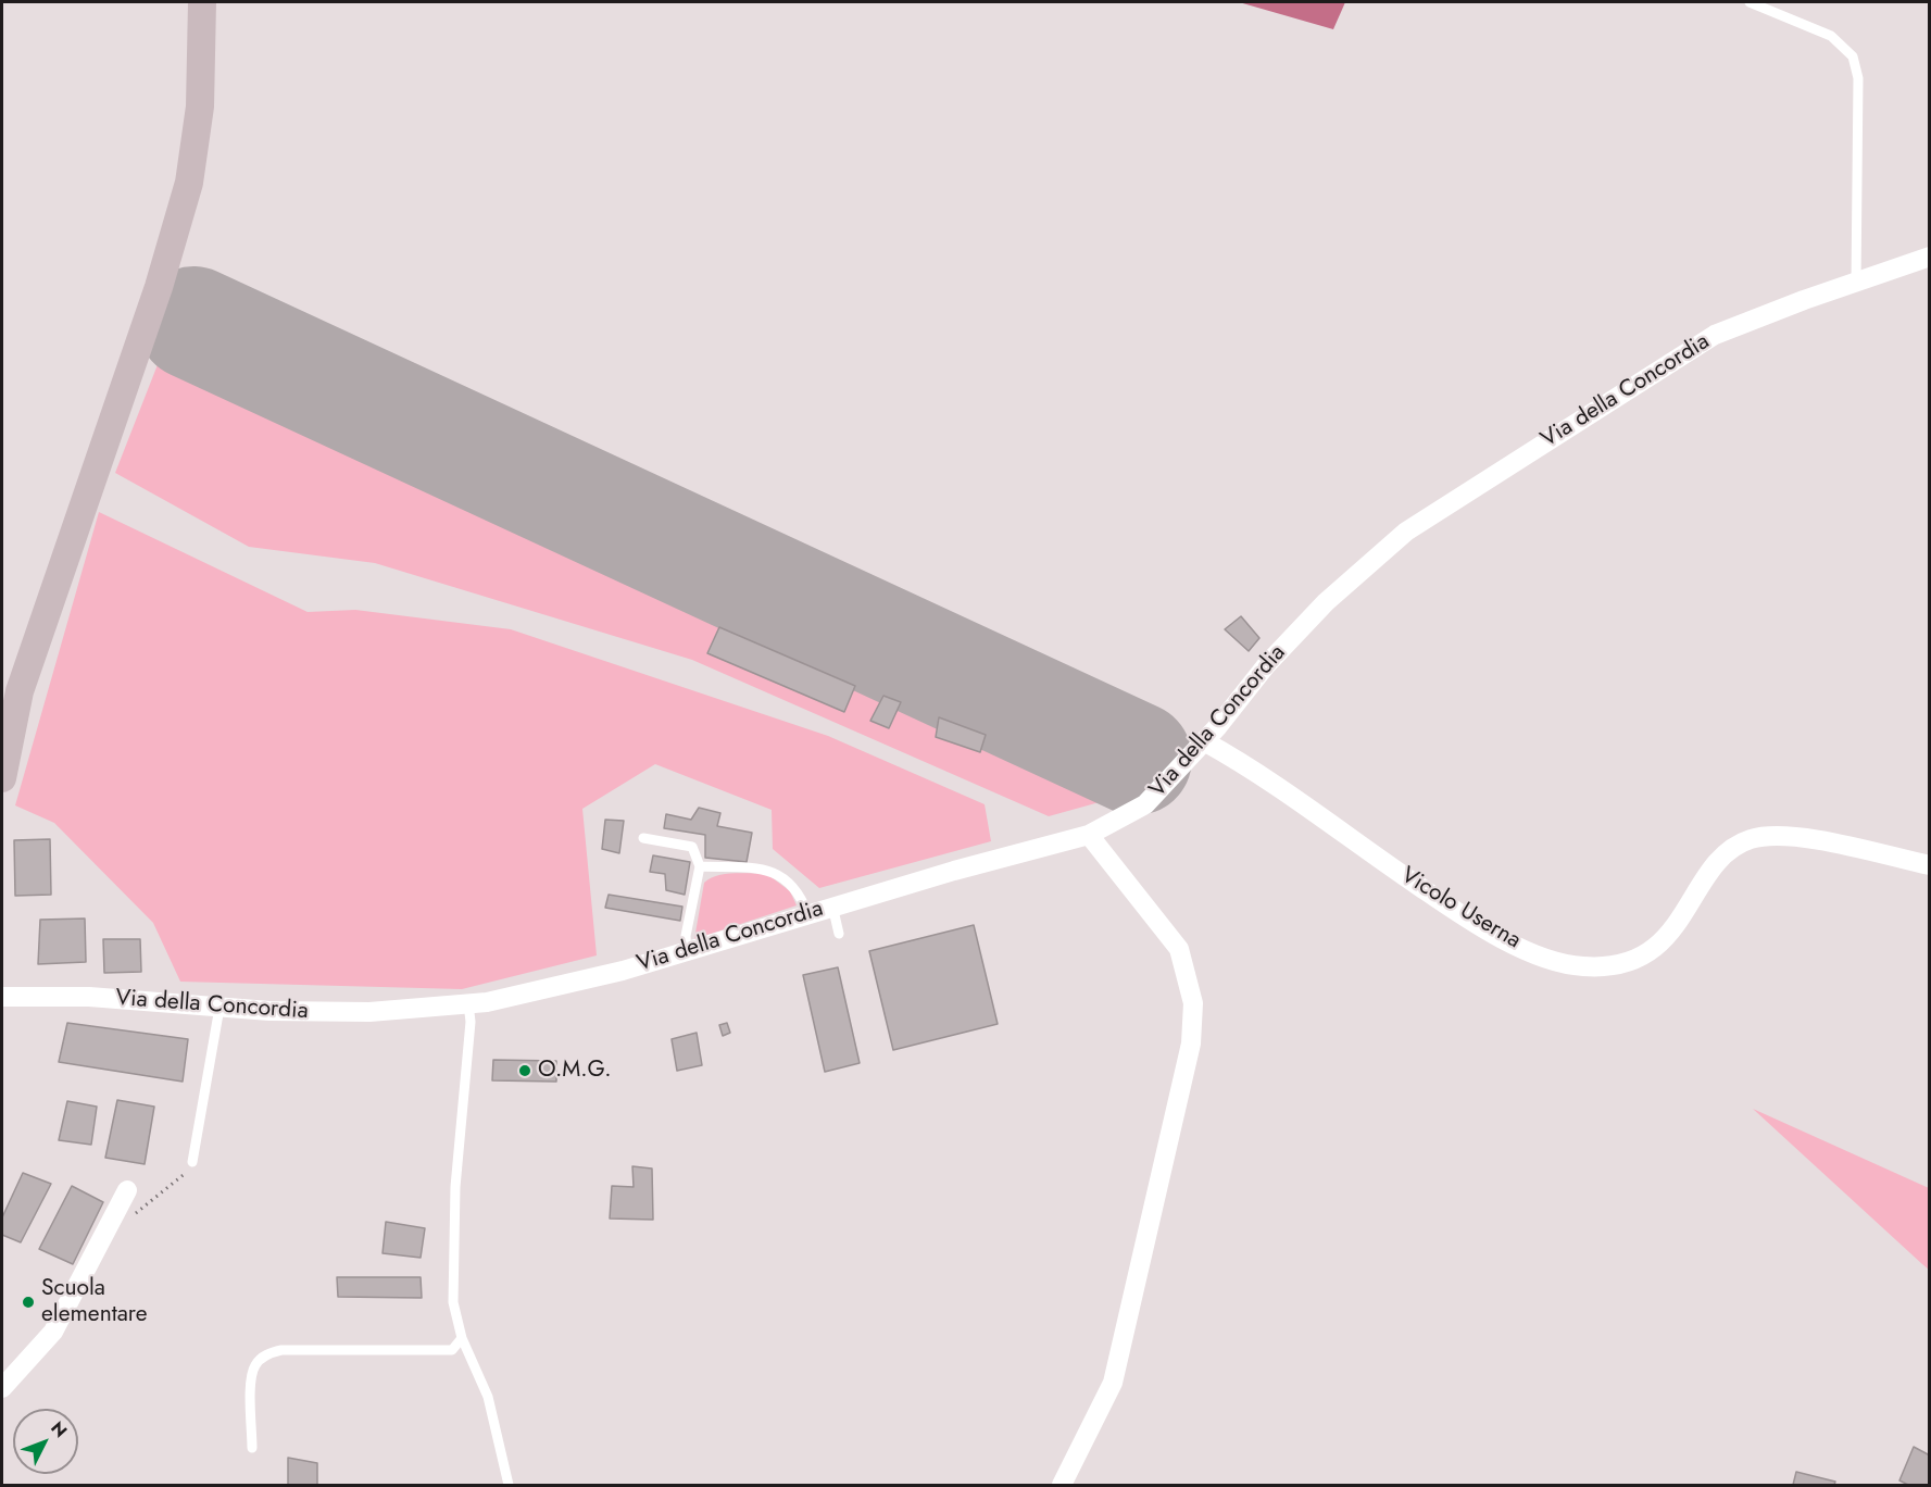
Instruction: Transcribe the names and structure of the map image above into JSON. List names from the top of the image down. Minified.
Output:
{"streets":{"street":["Via della Concordia","Vicolo Userna"]},"crossings":[["Via della Concordia","Vicolo Userna"]],"places":["O.M.G.","Scuola elementare"],"north":"top right"}
